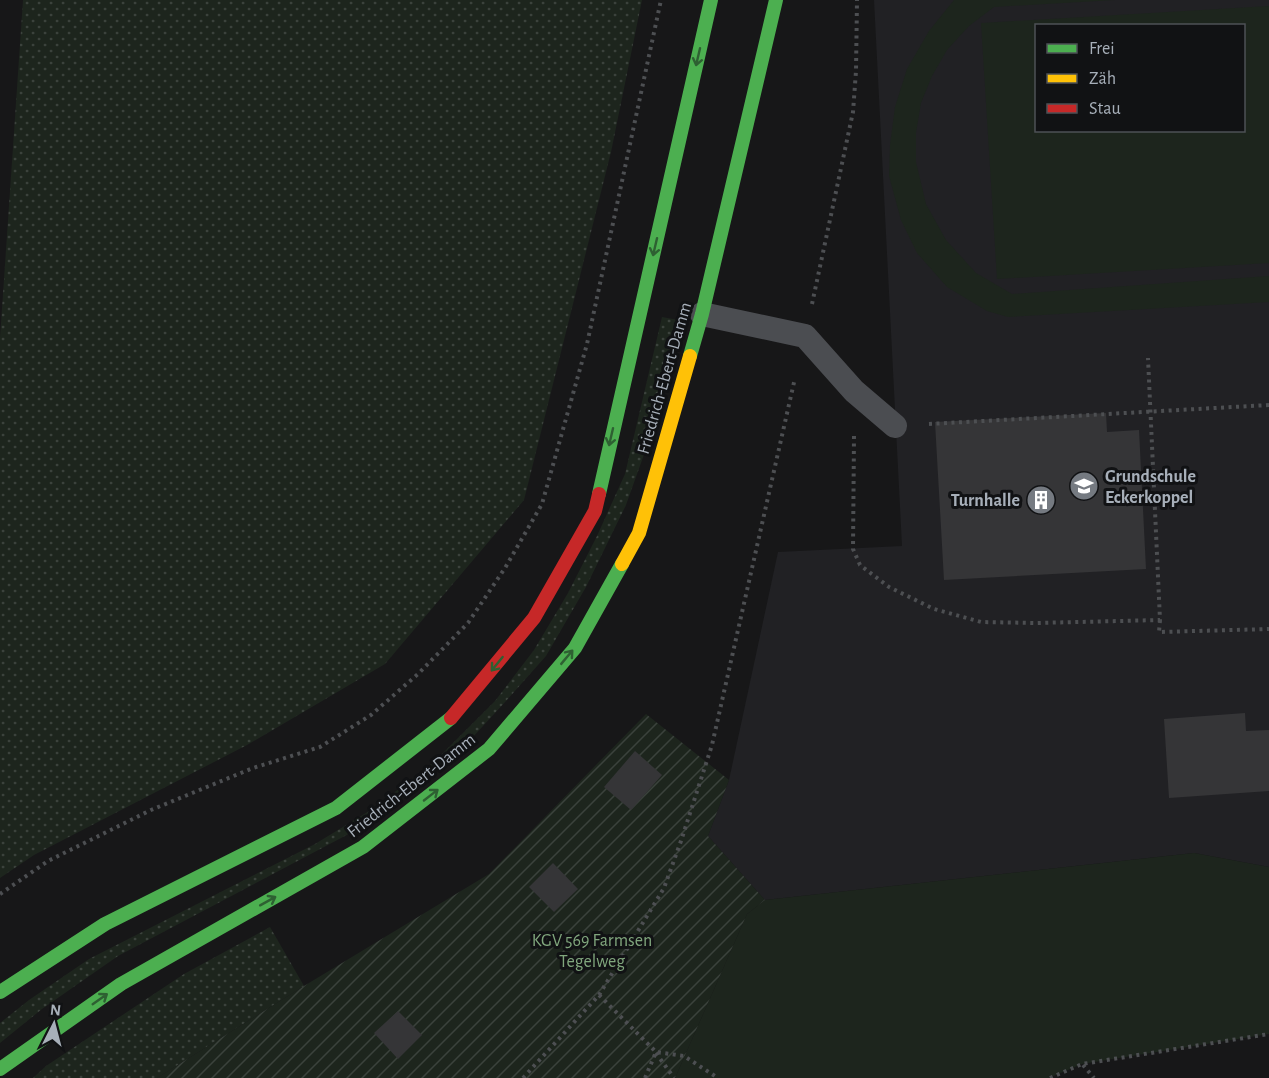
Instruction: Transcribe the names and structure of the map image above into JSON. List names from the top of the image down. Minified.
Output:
{"streets":{"main road":["Friedrich-Ebert-Damm"]},"parks":["KGV 569 Farmsen Tegelweg"],"places":{"school or university":["Grundschule Eckerkoppel"],"building":["Turnhalle"]},"legend":["Frei","Zäh","Stau"],"north":"top"}
